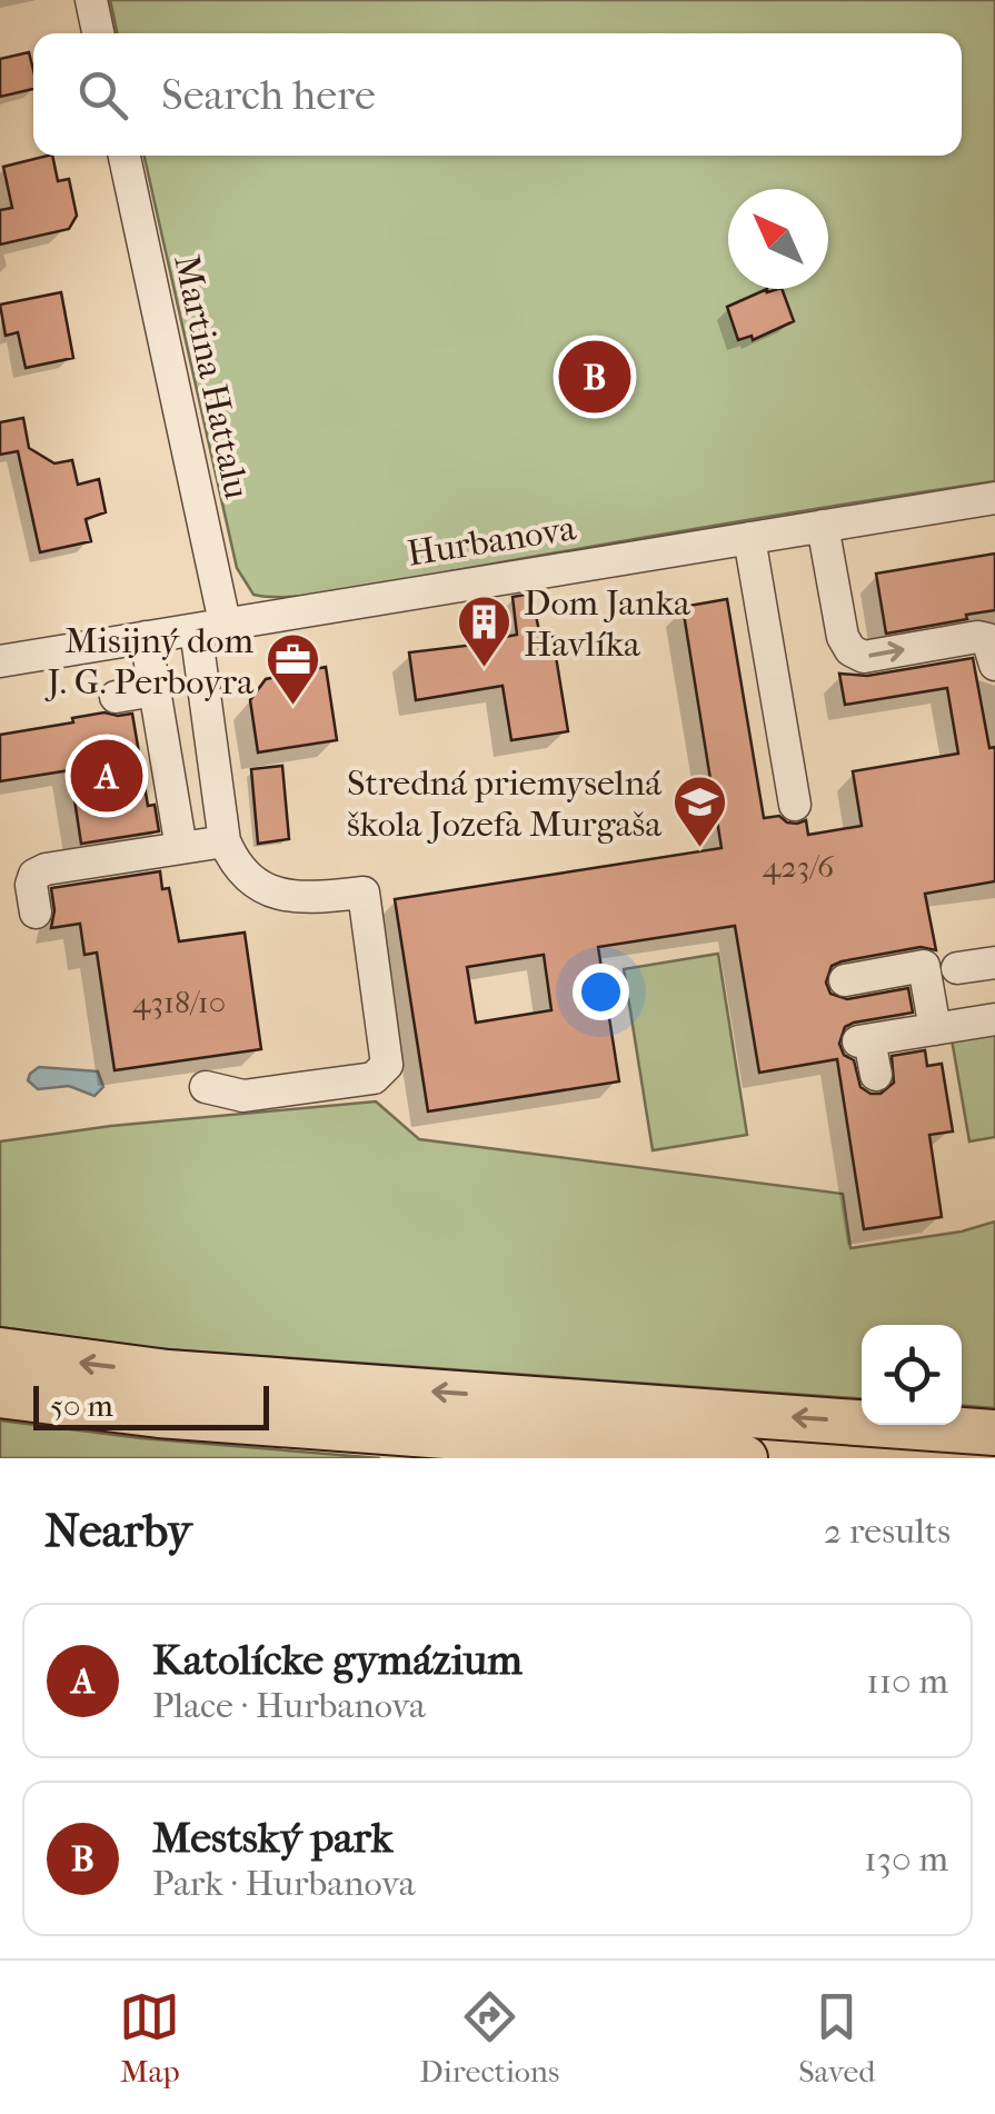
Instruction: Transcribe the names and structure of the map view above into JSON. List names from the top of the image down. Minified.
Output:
{"streets":{"street":["Martina Hattalu","Hurbanova"]},"crossings":[["Martina Hattalu","Hurbanova"]],"places":{"building":["Dom Janka Havlíka"],"office":["Misijný dom J. G. Perboyra"],"school or university":["Stredná priemyselná škola Jozefa Murgaša"]},"house_numbers":["423/6","4318/10"],"scale_bar":"50 m","north":"top left","page":{"search":"Search here","pins":["B","A"],"scale":"50 m","heading":["Nearby","2 results"],"list":[{"mark":"A","name":"Katolícke gymázium","note":"Place · Hurbanova","value":"110 m"},{"mark":"B","name":"Mestský park","note":"Park · Hurbanova","value":"130 m"}],"nav":["Map","Directions","Saved"]}}
